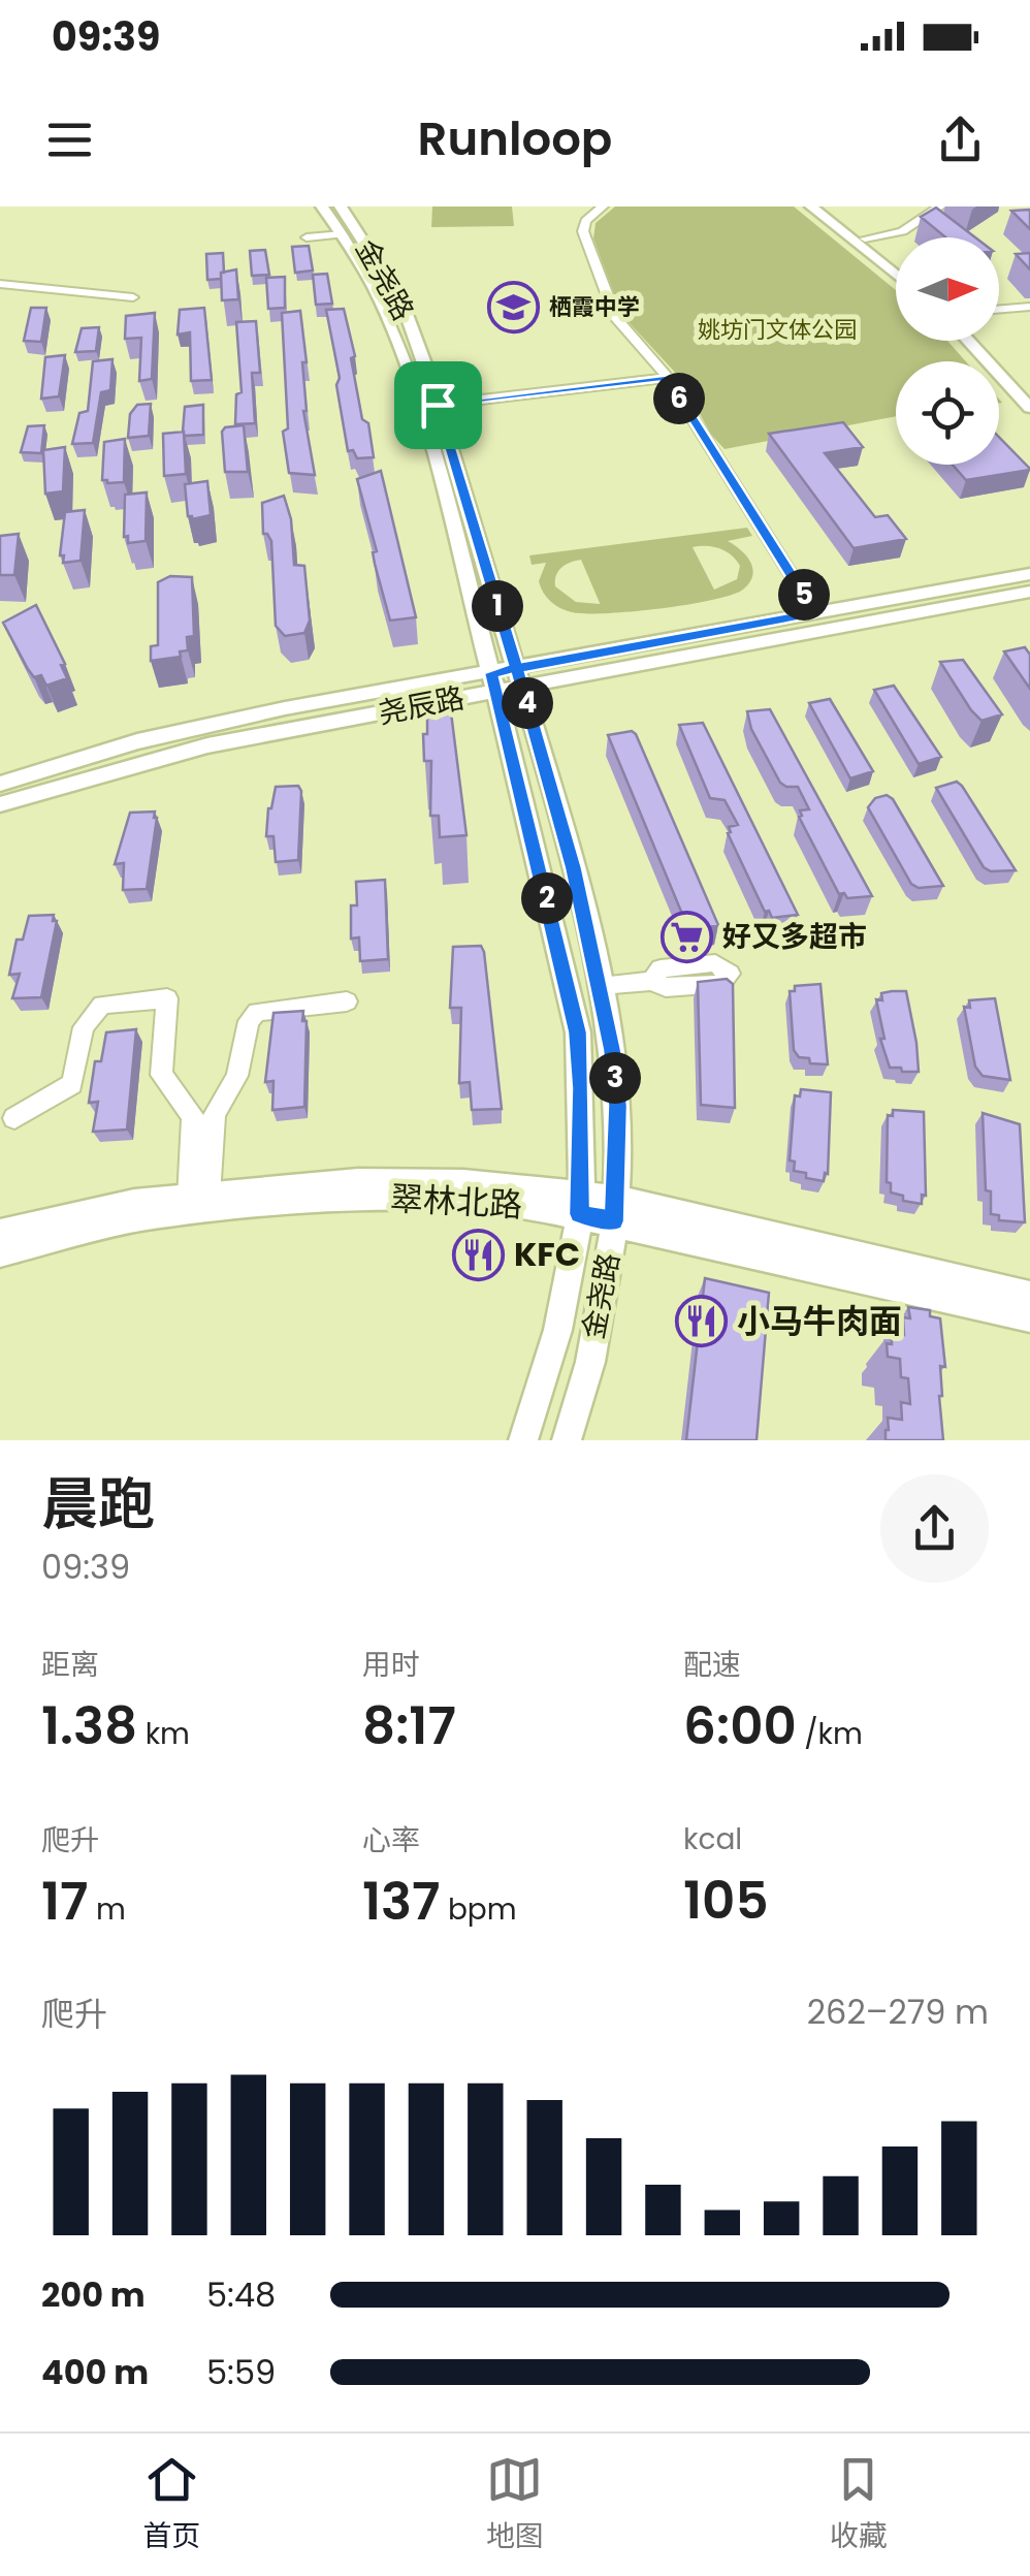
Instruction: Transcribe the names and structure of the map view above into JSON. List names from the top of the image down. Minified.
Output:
{"streets":{"main road":["金尧路","尧辰路","翠林北路"]},"crossings":[["金尧路","尧辰路"],["金尧路","翠林北路"]],"parks":["姚坊门文体公园"],"places":{"school or university":["栖霞中学"],"supermarket":["好又多超市"],"restaurant":["KFC","小马牛肉面"]},"north":"right","page":{"status":"09:39","header":"Runloop","pins":["6","5","1","4","2","3"],"heading":["晨跑","09:39"],"stats":[["距离","1.38 km"],["用时","8:17"],["配速","6:00 /km"],["爬升","17 m"],["心率","137 bpm"],["kcal","105"]],"chart":["爬升","262–279 m"],"list":[{"name":"200 m","note":"5:48"},{"name":"400 m","note":"5:59"}],"tabs":["首页","地图","收藏"]}}
